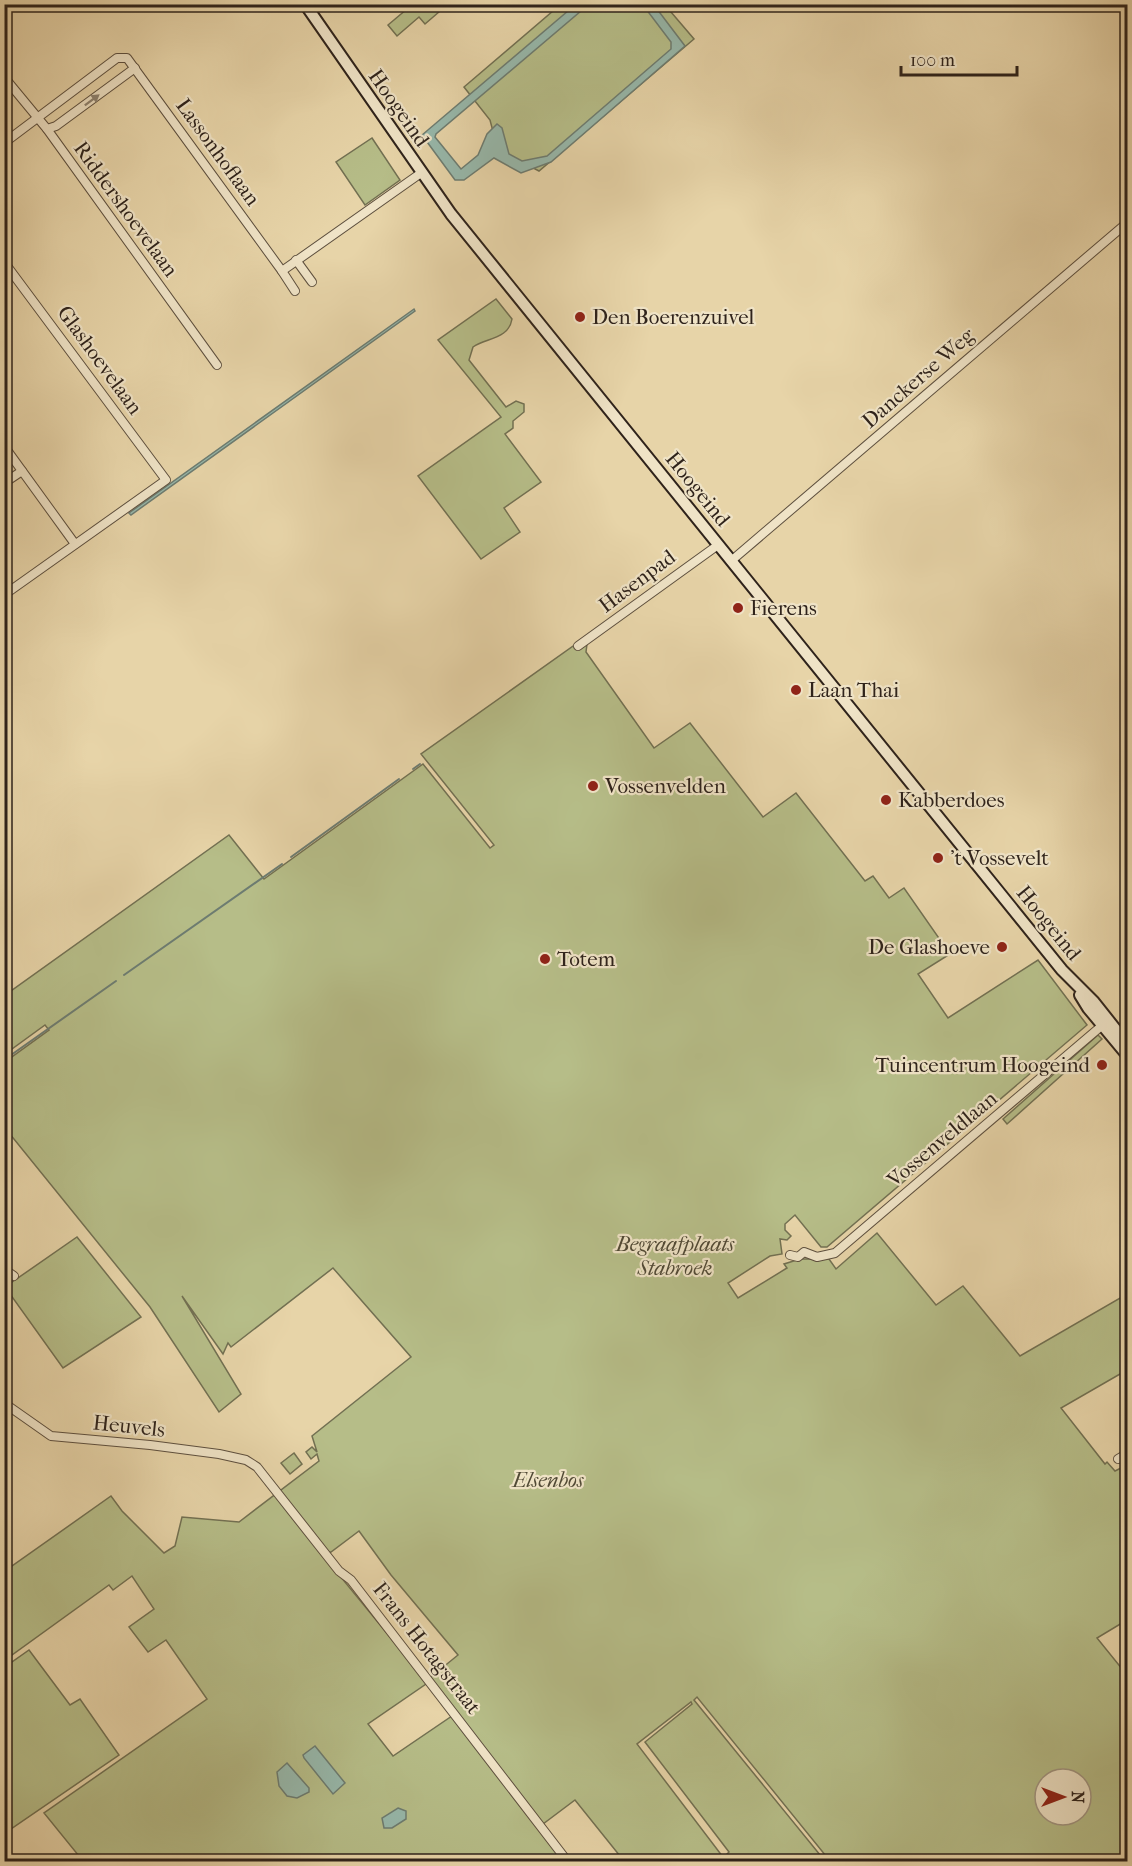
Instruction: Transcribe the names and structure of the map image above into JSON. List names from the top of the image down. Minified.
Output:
{"streets":{"main road":["Hoogeind"],"street":["Lassonhoflaan","Riddershoevelaan","Glashoevelaan","Danckerse Weg","Hasenpad","Vossenveldlaan","Heuvels","Frans Hotagstraat"]},"crossings":[["Hoogeind","Danckerse Weg"],["Hoogeind","Hasenpad"],["Hoogeind","Vossenveldlaan"],["Lassonhoflaan","Riddershoevelaan"],["Heuvels","Frans Hotagstraat"]],"parks":["Begraafplaats Stabroek","Elsenbos"],"places":["Den Boerenzuivel","Fierens","Laan Thai","Vossenvelden","Kabberdoes","'t Vossevelt","De Glashoeve","Totem","Tuincentrum Hoogeind"],"scale_bar":"100 m","north":"right"}
